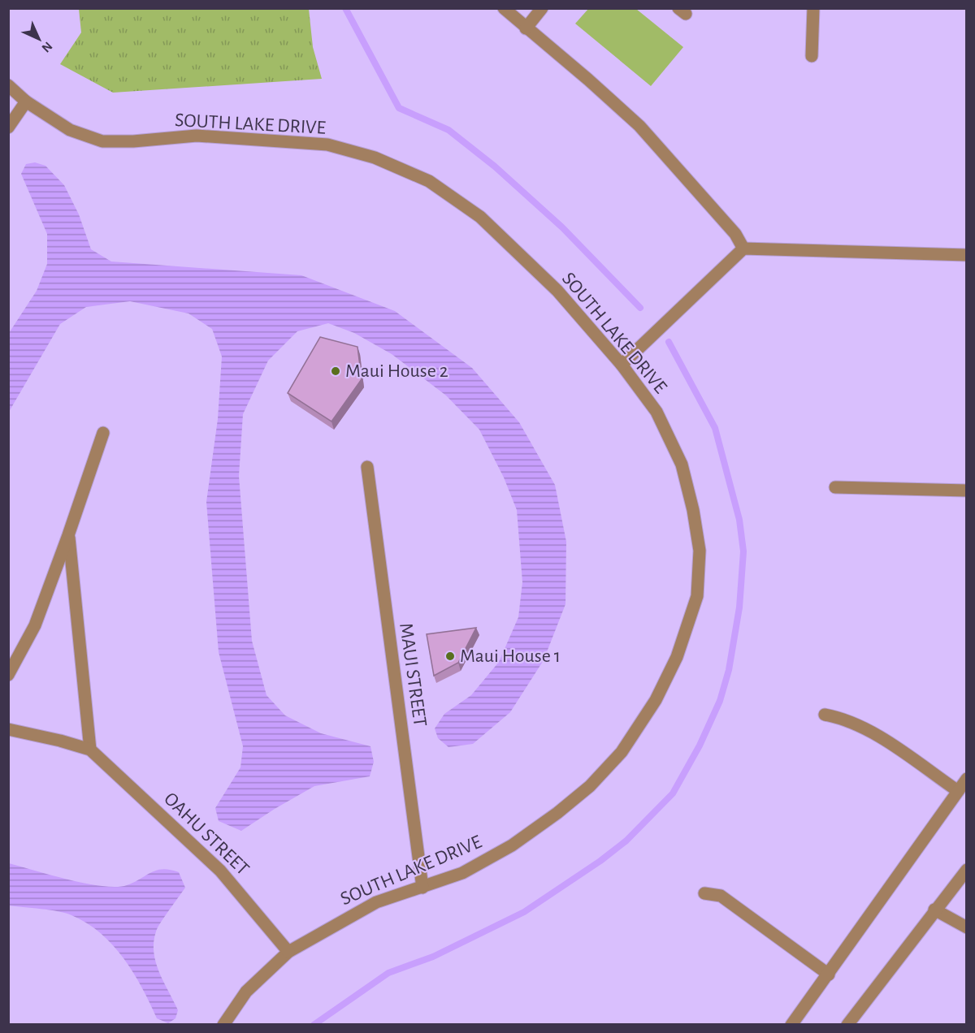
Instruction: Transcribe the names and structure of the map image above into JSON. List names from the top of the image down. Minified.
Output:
{"streets":{"street":["SOUTH LAKE DRIVE","MAUI STREET","OAHU STREET"]},"crossings":[["SOUTH LAKE DRIVE","MAUI STREET"],["SOUTH LAKE DRIVE","OAHU STREET"]],"places":["Maui House 2","Maui House 1"],"north":"bottom right"}
